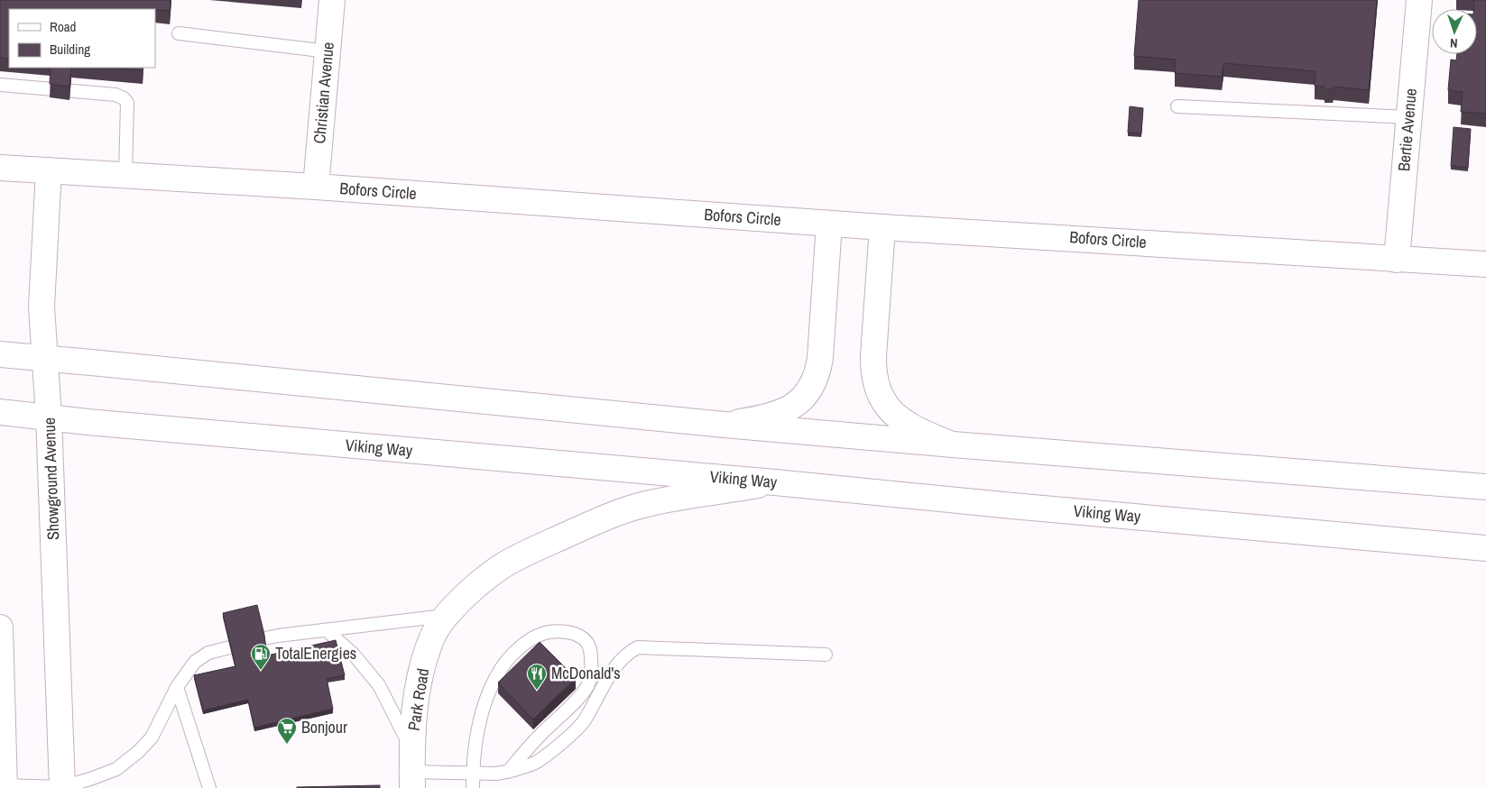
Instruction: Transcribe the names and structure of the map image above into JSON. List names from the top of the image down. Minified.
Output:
{"streets":{"street":["Christian Avenue","Bertie Avenue","Bofors Circle","Viking Way","Showground Avenue","Park Road"]},"crossings":[["Christian Avenue","Bofors Circle"],["Bertie Avenue","Bofors Circle"],["Bofors Circle","Showground Avenue"],["Viking Way","Showground Avenue"],["Viking Way","Park Road"]],"places":{"fuel station":["TotalEnergies"],"restaurant":["McDonald's"],"supermarket":["Bonjour"]},"legend":["Road","Building"],"north":"bottom"}
